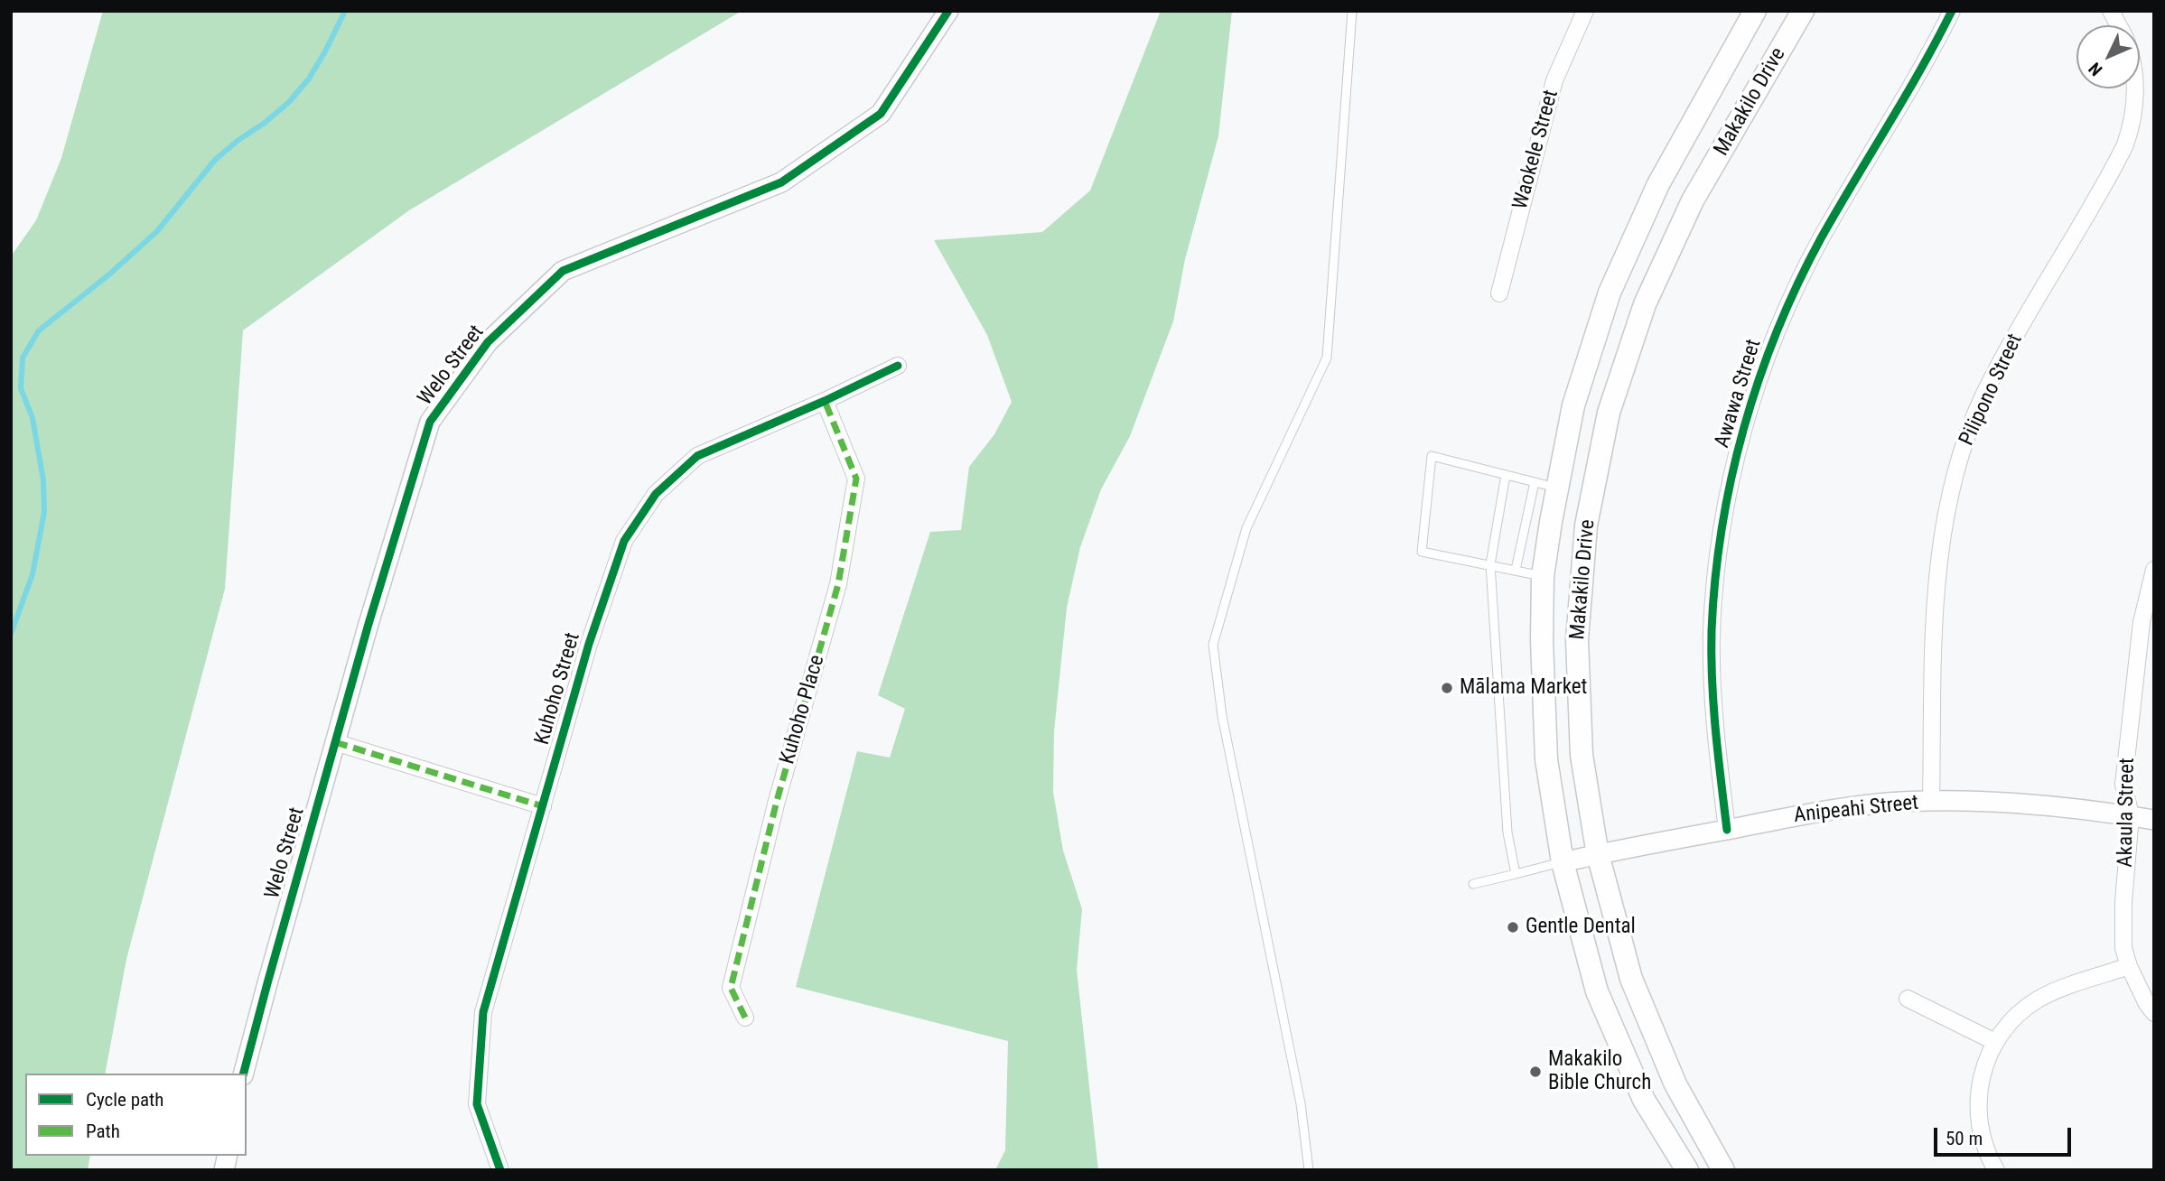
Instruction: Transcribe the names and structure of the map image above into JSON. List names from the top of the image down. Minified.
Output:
{"streets":{"main road":["Makakilo Drive"],"street":["Waokele Street","Welo Street","Pilipono Street","Awawa Street","Kuhoho Street","Kuhoho Place","Anipeahi Street","Akaula Street"]},"crossings":[["Makakilo Drive","Anipeahi Street"],["Pilipono Street","Anipeahi Street"],["Awawa Street","Anipeahi Street"],["Kuhoho Street","Kuhoho Place"],["Anipeahi Street","Akaula Street"]],"places":["Mālama Market","Gentle Dental","Makakilo Bible Church"],"legend":["Cycle path","Path"],"scale_bar":"50 m","north":"bottom left"}
